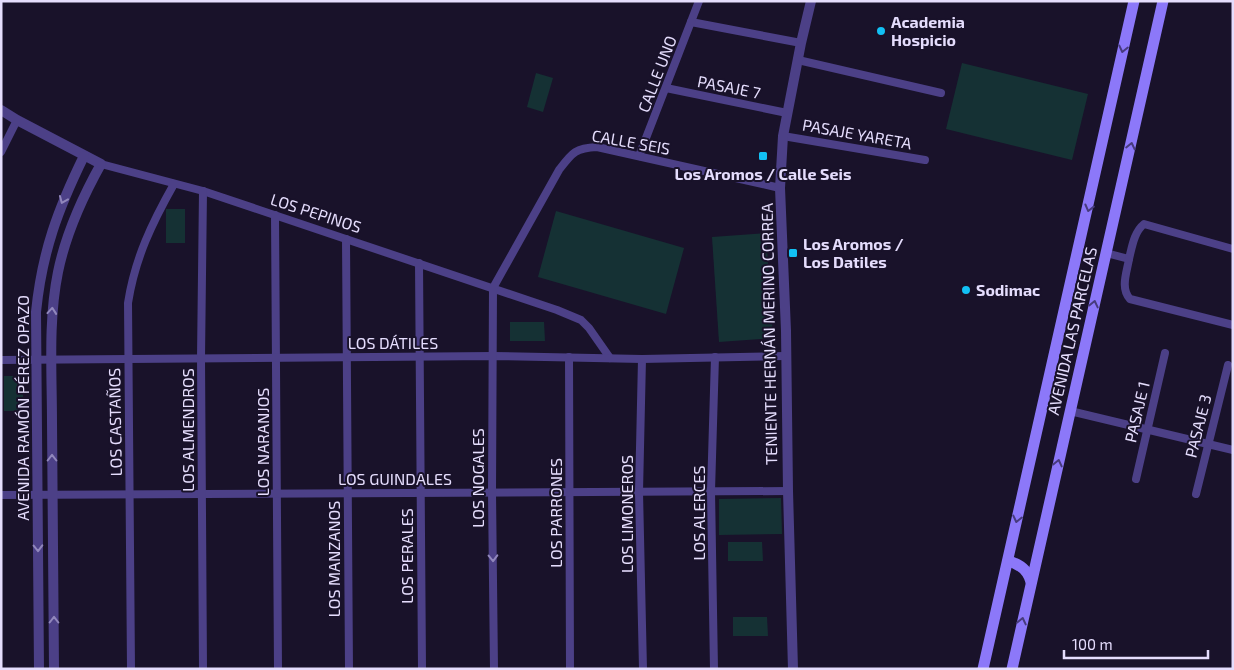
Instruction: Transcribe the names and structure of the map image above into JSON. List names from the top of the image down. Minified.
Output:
{"streets":{"main road":["AVENIDA LAS PARCELAS"],"street":["CALLE UNO","PASAJE 7","PASAJE YARETA","CALLE SEIS","LOS PEPINOS","TENIENTE HERNÁN MERINO CORREA","LOS DÁTILES","AVENIDA RAMÓN PÉREZ OPAZO","PASAJE 1","LOS CASTAÑOS","PASAJE 3","LOS ALMENDROS","LOS NARANJOS","LOS NOGALES","LOS GUINDALES","LOS PARRONES","LOS ALERCES","LOS LIMONEROS","LOS PERALES","LOS MANZANOS"]},"crossings":[["CALLE UNO","PASAJE 7"],["CALLE UNO","CALLE SEIS"],["PASAJE 7","TENIENTE HERNÁN MERINO CORREA"],["PASAJE YARETA","TENIENTE HERNÁN MERINO CORREA"],["CALLE SEIS","LOS PEPINOS"],["CALLE SEIS","TENIENTE HERNÁN MERINO CORREA"],["CALLE SEIS","LOS NOGALES"],["LOS PEPINOS","LOS DÁTILES"],["LOS PEPINOS","AVENIDA RAMÓN PÉREZ OPAZO"],["LOS PEPINOS","LOS CASTAÑOS"],["LOS PEPINOS","LOS ALMENDROS"],["LOS PEPINOS","LOS NARANJOS"],["LOS PEPINOS","LOS NOGALES"],["LOS PEPINOS","LOS PERALES"],["LOS PEPINOS","LOS MANZANOS"],["TENIENTE HERNÁN MERINO CORREA","LOS DÁTILES"],["TENIENTE HERNÁN MERINO CORREA","LOS GUINDALES"],["LOS DÁTILES","AVENIDA RAMÓN PÉREZ OPAZO"],["LOS DÁTILES","LOS CASTAÑOS"],["LOS DÁTILES","LOS ALMENDROS"],["LOS DÁTILES","LOS NARANJOS"],["LOS DÁTILES","LOS NOGALES"],["LOS DÁTILES","LOS PARRONES"],["LOS DÁTILES","LOS ALERCES"],["LOS DÁTILES","LOS LIMONEROS"],["LOS DÁTILES","LOS PERALES"],["LOS DÁTILES","LOS MANZANOS"],["AVENIDA RAMÓN PÉREZ OPAZO","LOS GUINDALES"],["LOS CASTAÑOS","LOS GUINDALES"],["LOS ALMENDROS","LOS GUINDALES"],["LOS NARANJOS","LOS GUINDALES"],["LOS NOGALES","LOS GUINDALES"],["LOS GUINDALES","LOS PARRONES"],["LOS GUINDALES","LOS ALERCES"],["LOS GUINDALES","LOS LIMONEROS"],["LOS GUINDALES","LOS PERALES"],["LOS GUINDALES","LOS MANZANOS"]],"one_way":["LOS NOGALES"],"places":{"other":["Academia Hospicio","Sodimac"],"transit":["Los Aromos / Calle Seis","Los Aromos / Los Datiles"]},"scale_bar":"100 m"}
